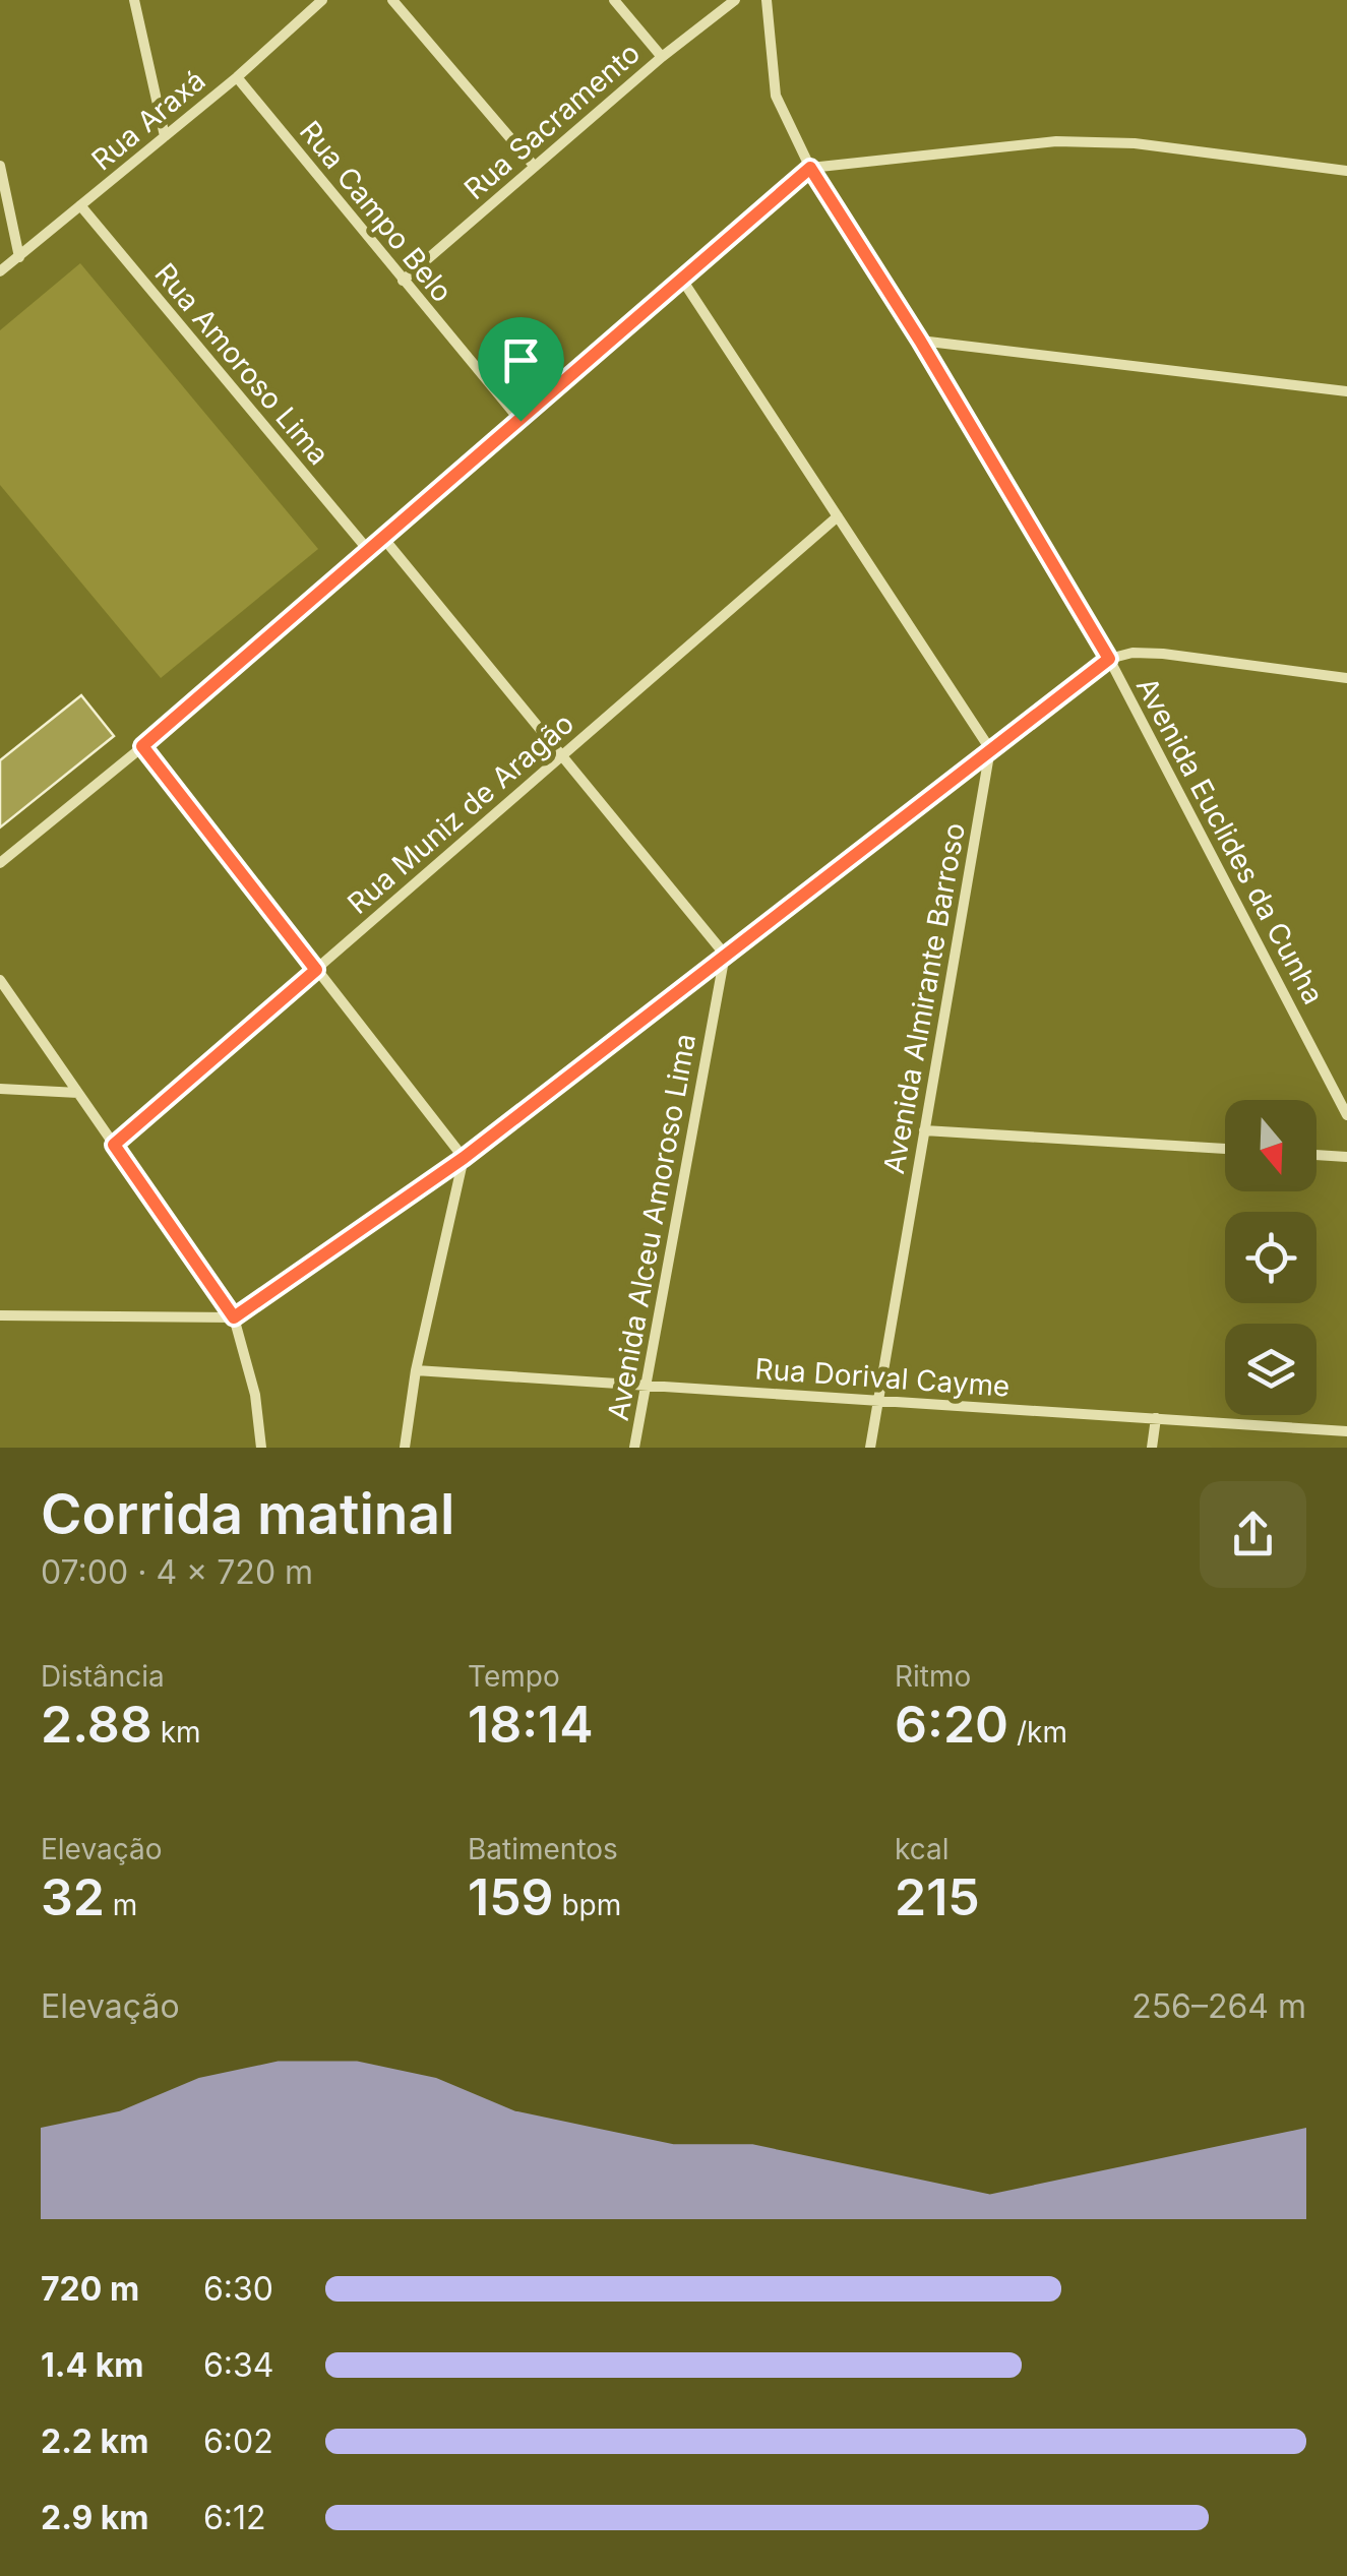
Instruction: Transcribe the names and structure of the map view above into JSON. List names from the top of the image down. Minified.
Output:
{"streets":{"street":["Rua Araxá","Rua Sacramento","Rua Campo Belo","Rua Amoroso Lima","Rua Muniz de Aragão","Avenida Euclides da Cunha","Avenida Almirante Barroso","Avenida Alceu Amoroso Lima","Rua Dorival Cayme"]},"crossings":[["Rua Araxá","Rua Campo Belo"],["Rua Araxá","Rua Amoroso Lima"],["Rua Sacramento","Rua Campo Belo"],["Avenida Almirante Barroso","Rua Dorival Cayme"],["Avenida Alceu Amoroso Lima","Rua Dorival Cayme"]],"north":"bottom","page":{"heading":["Corrida matinal","07:00 · 4 × 720 m"],"stats":[["Distância","2.88 km"],["Tempo","18:14"],["Ritmo","6:20 /km"],["Elevação","32 m"],["Batimentos","159 bpm"],["kcal","215"]],"chart":["Elevação","256–264 m"],"list":[{"name":"720 m","note":"6:30"},{"name":"1.4 km","note":"6:34"},{"name":"2.2 km","note":"6:02"},{"name":"2.9 km","note":"6:12"}]}}
